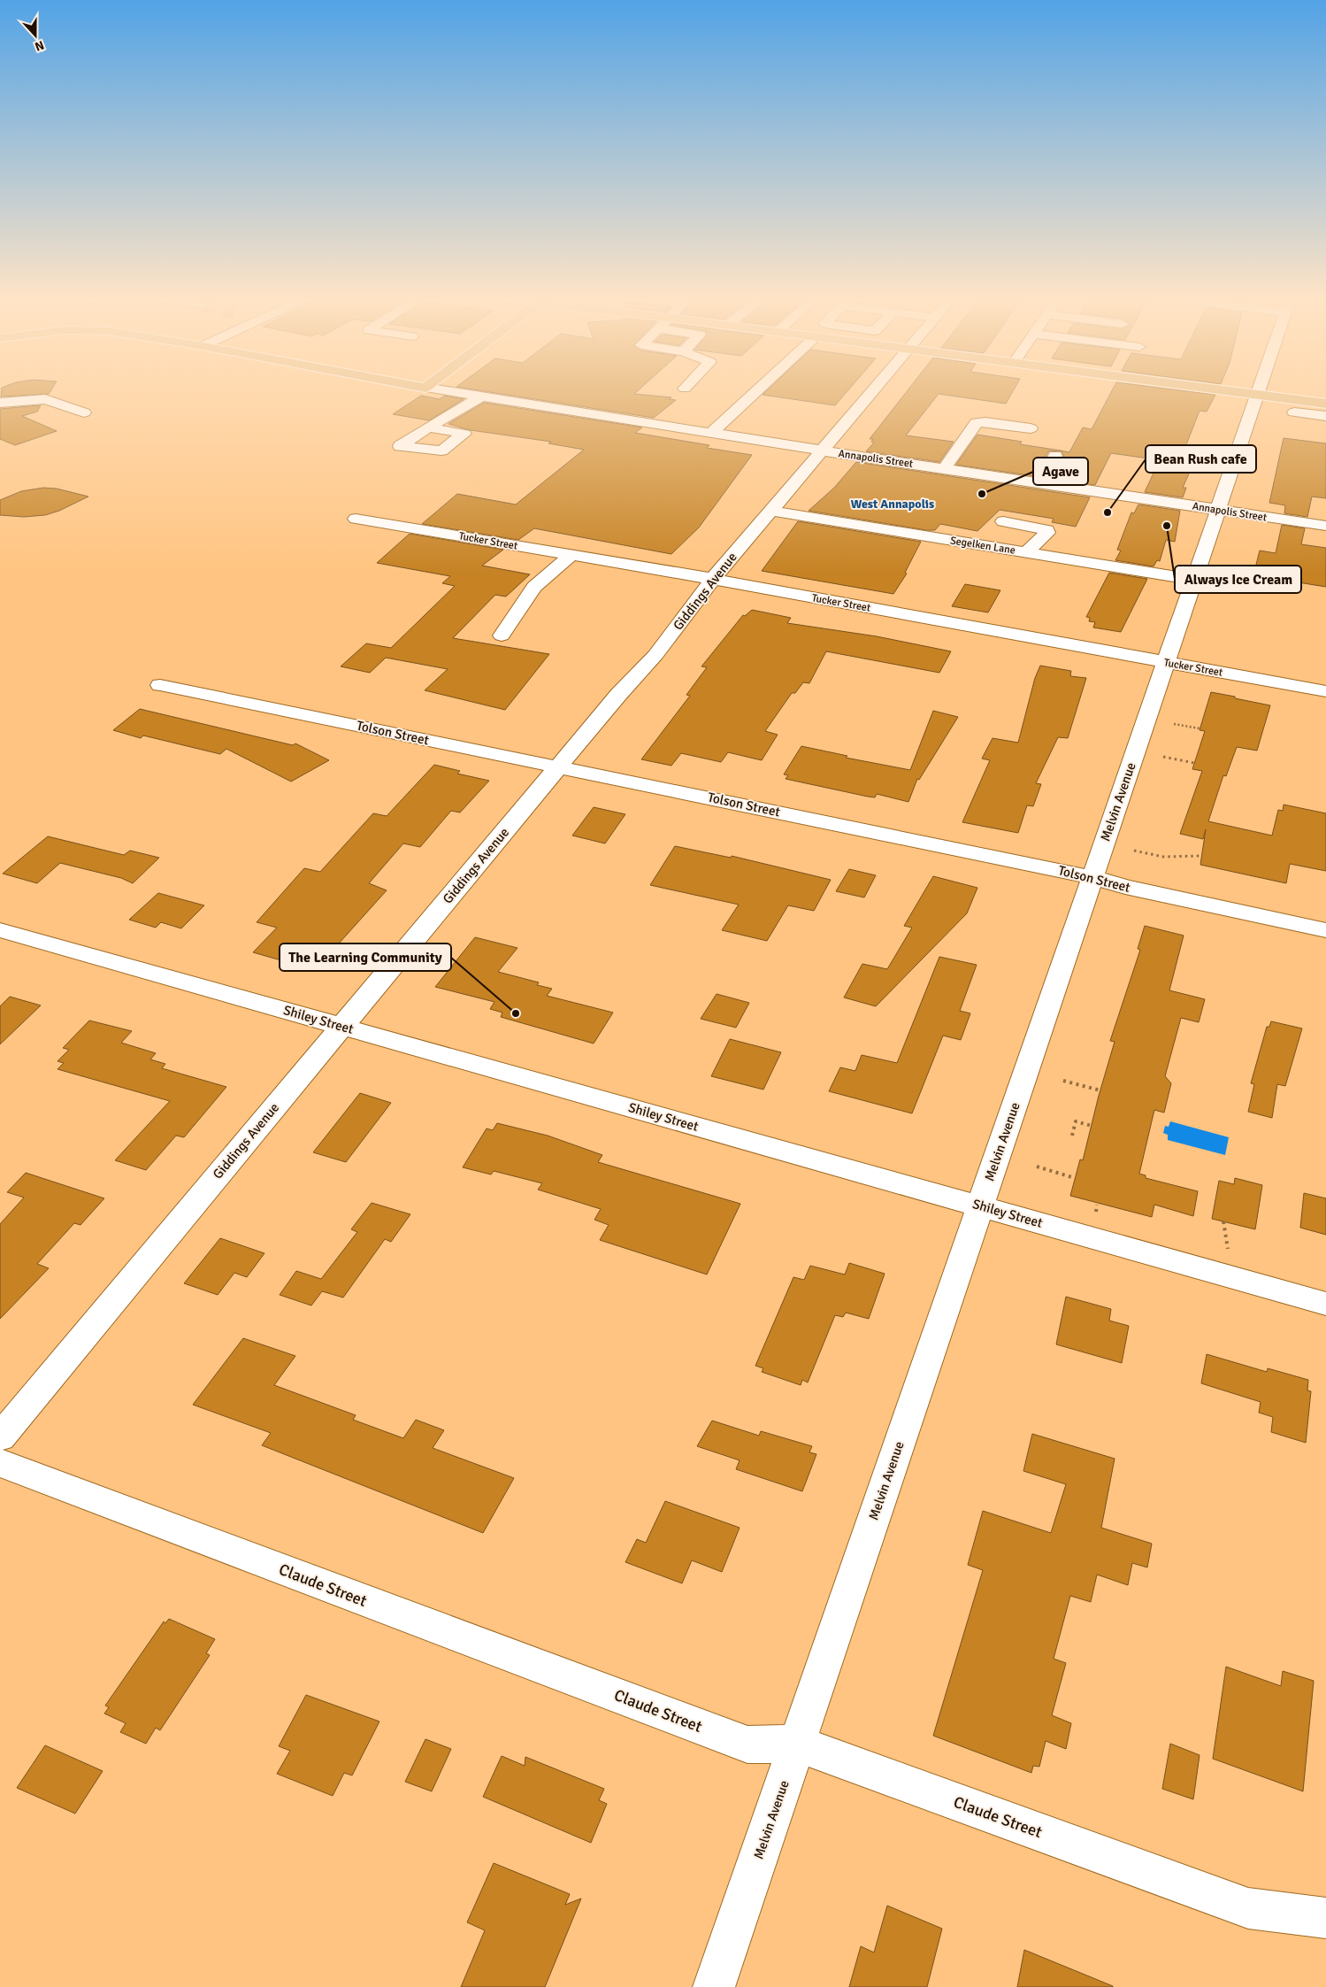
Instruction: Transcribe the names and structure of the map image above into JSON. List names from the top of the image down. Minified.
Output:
{"streets":{"street":["Annapolis Street","Tucker Street","Segelken Lane","Giddings Avenue","Tolson Street","Melvin Avenue","Shiley Street","Claude Street"]},"crossings":[["Annapolis Street","Giddings Avenue"],["Annapolis Street","Melvin Avenue"],["Tucker Street","Giddings Avenue"],["Tucker Street","Melvin Avenue"],["Segelken Lane","Giddings Avenue"],["Segelken Lane","Melvin Avenue"],["Giddings Avenue","Tolson Street"],["Giddings Avenue","Shiley Street"],["Tolson Street","Melvin Avenue"],["Melvin Avenue","Shiley Street"],["Melvin Avenue","Claude Street"]],"districts":["West Annapolis"],"places":["Agave","Bean Rush cafe","Always Ice Cream","The Learning Community"],"north":"bottom"}
